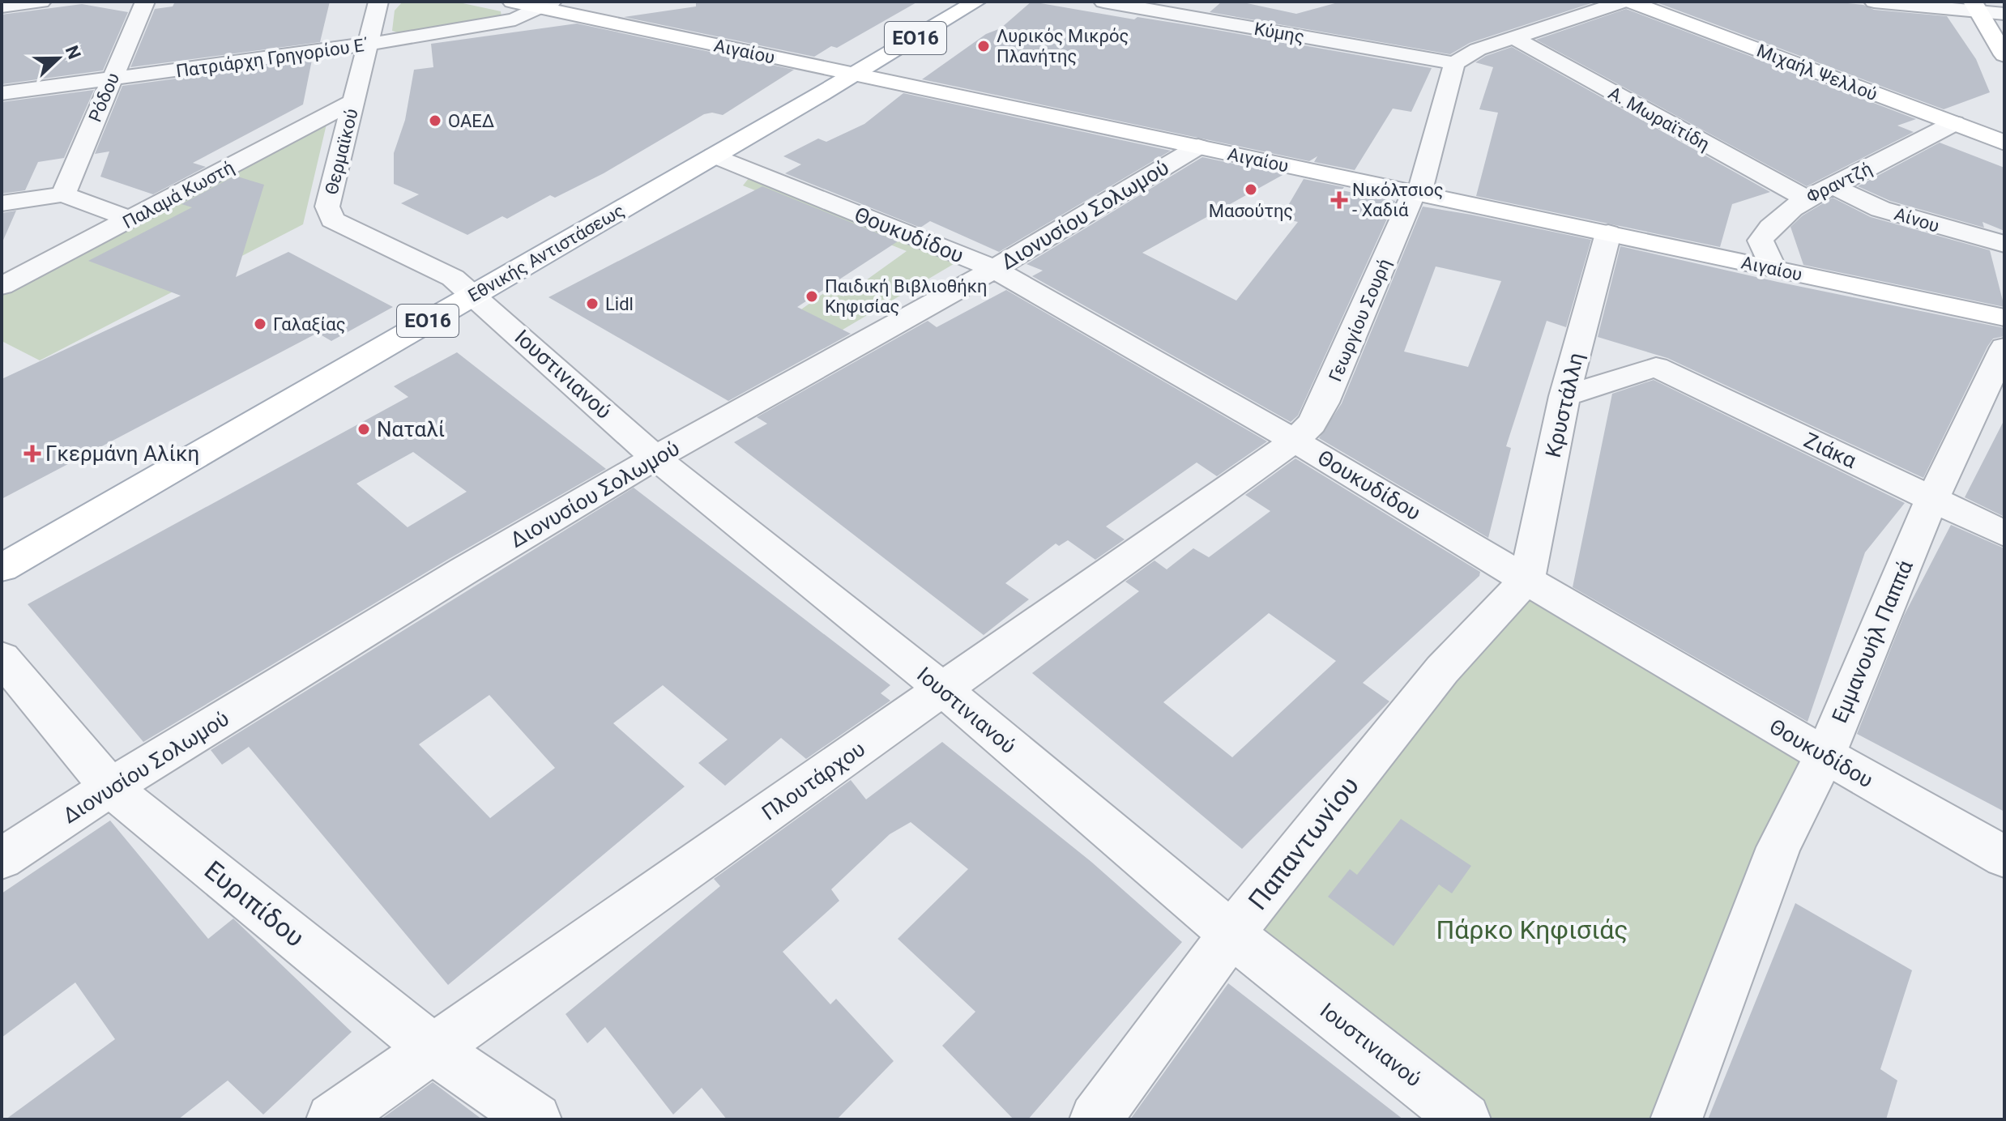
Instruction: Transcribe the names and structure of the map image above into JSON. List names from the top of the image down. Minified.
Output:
{"streets":{"main road":["ΕΟ16","Αιγαίου","Μιχαήλ Ψελλού","Εθνικής Αντιστάσεως"],"street":["Κύμης","Πατριάρχη Γρηγορίου Ε΄","Ρόδου","Α. Μωραϊτίδη","Θερμαϊκού","Φραντζή","Παλαμά Κωστή","Διονυσίου Σολωμού","Αίνου","Θουκυδίδου","Γεωργίου Σουρή","Ιουστινιανού","Κρυστάλλη","Ζιάκα","Εμμανουήλ Παππά","Πλουτάρχου","Παπαντωνίου","Ευριπίδου"]},"crossings":[["Κύμης","Γεωργίου Σουρή"],["ΕΟ16","Αιγαίου"],["ΕΟ16","Εθνικής Αντιστάσεως"],["Αιγαίου","Πατριάρχη Γρηγορίου Ε΄"],["Αιγαίου","Φραντζή"],["Αιγαίου","Διονυσίου Σολωμού"],["Αιγαίου","Εθνικής Αντιστάσεως"],["Αιγαίου","Γεωργίου Σουρή"],["Αιγαίου","Κρυστάλλη"],["Πατριάρχη Γρηγορίου Ε΄","Ρόδου"],["Πατριάρχη Γρηγορίου Ε΄","Θερμαϊκού"],["Μιχαήλ Ψελλού","Φραντζή"],["Α. Μωραϊτίδη","Φραντζή"],["Θερμαϊκού","Παλαμά Κωστή"],["Θερμαϊκού","Εθνικής Αντιστάσεως"],["Θερμαϊκού","Ιουστινιανού"],["Φραντζή","Αίνου"],["Διονυσίου Σολωμού","Θουκυδίδου"],["Διονυσίου Σολωμού","Ιουστινιανού"],["Διονυσίου Σολωμού","Ευριπίδου"],["Θουκυδίδου","Εθνικής Αντιστάσεως"],["Θουκυδίδου","Γεωργίου Σουρή"],["Θουκυδίδου","Κρυστάλλη"],["Θουκυδίδου","Εμμανουήλ Παππά"],["Θουκυδίδου","Πλουτάρχου"],["Θουκυδίδου","Παπαντωνίου"],["Εθνικής Αντιστάσεως","Ιουστινιανού"],["Γεωργίου Σουρή","Πλουτάρχου"],["Ιουστινιανού","Πλουτάρχου"],["Ιουστινιανού","Παπαντωνίου"],["Κρυστάλλη","Ζιάκα"],["Κρυστάλλη","Παπαντωνίου"],["Ζιάκα","Εμμανουήλ Παππά"],["Πλουτάρχου","Ευριπίδου"]],"parks":["Πάρκο Κηφισιάς"],"places":{"other":["Λυρικός Μικρός Πλανήτης","ΟΑΕΔ","Μασούτης","Παιδική Βιβλιοθήκη Κηφισίας","Lidl","Γαλαξίας","Ναταλί"],"health":["Νικόλτσιος - Χαδιά","Γκερμάνη Αλίκη"]},"north":"right"}
